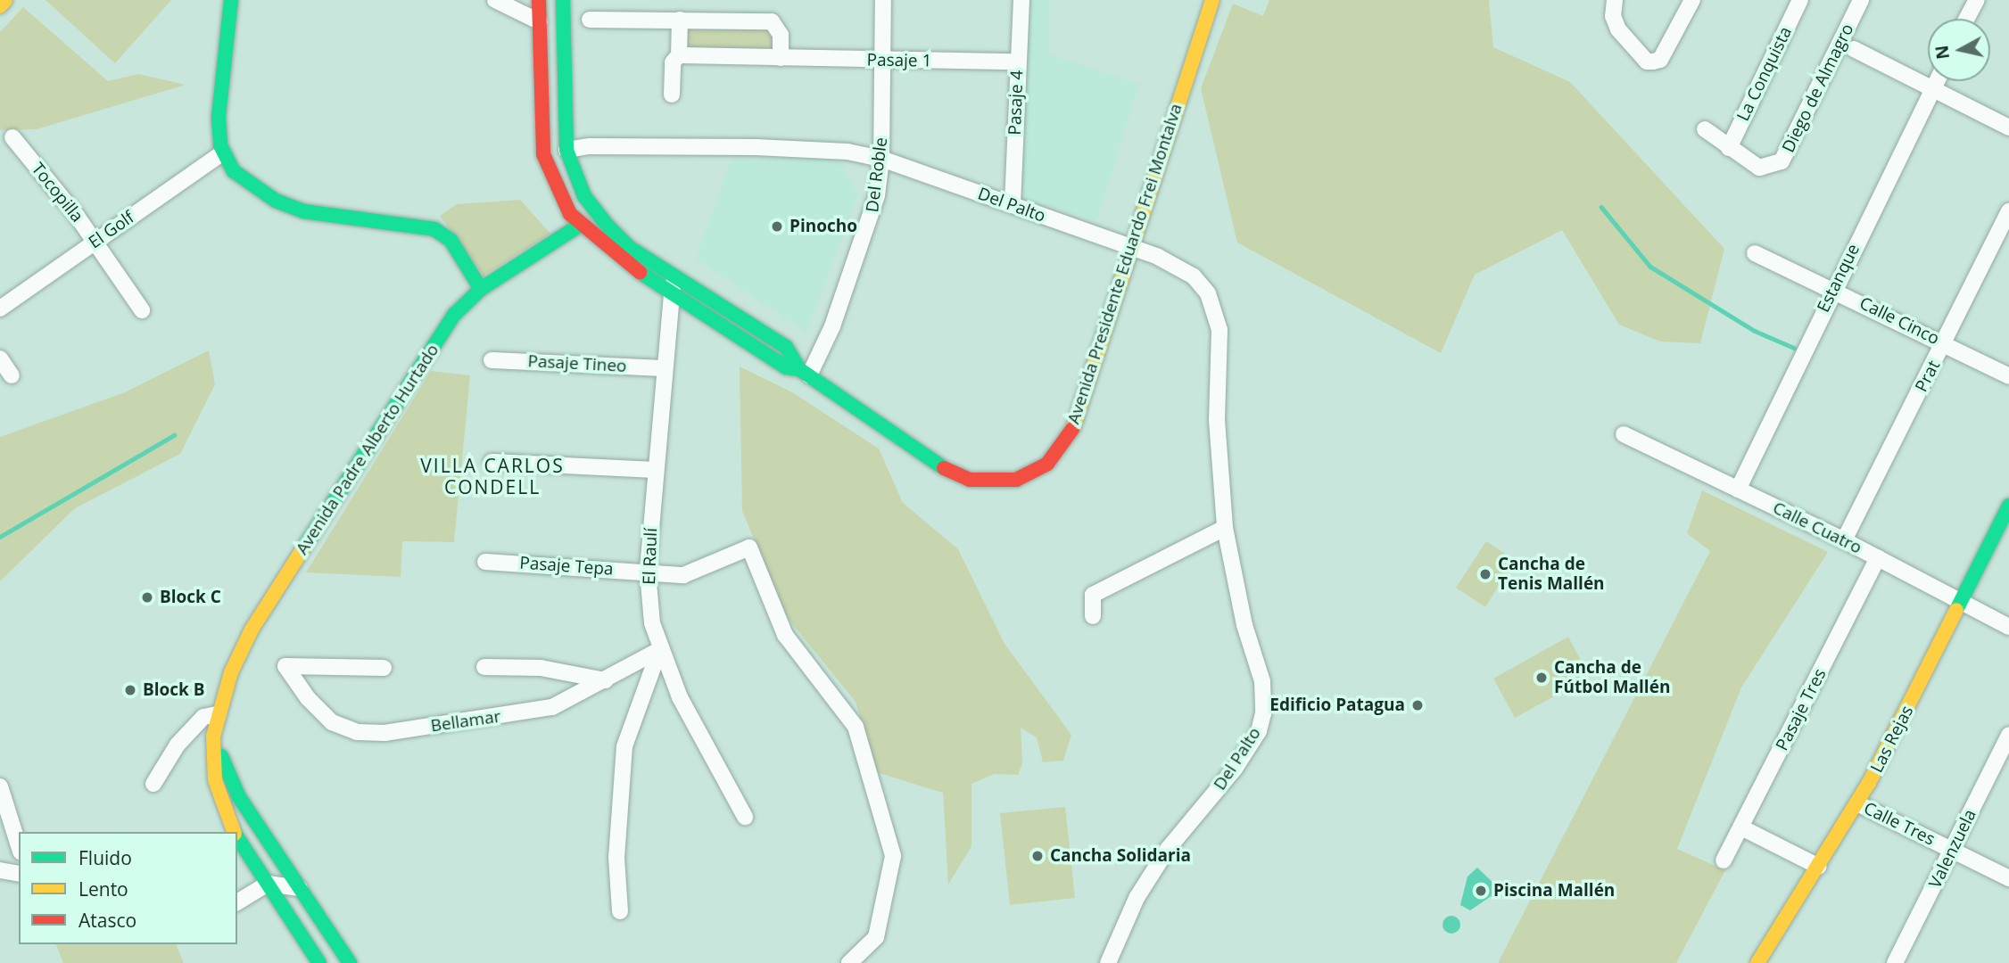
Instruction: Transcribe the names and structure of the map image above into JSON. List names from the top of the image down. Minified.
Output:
{"streets":{"street":["Pasaje 1","La Conquista","Diego de Almagro","Pasaje 4","Del Roble","Tocopilla","Del Palto","El Golf","Avenida Presidente Eduardo Frei Montalva","Estanque","Calle Cinco","Pasaje Tineo","Prat","Avenida Padre Alberto Hurtado","Calle Cuatro","El Raulí","Pasaje Tepa","Pasaje Tres","Bellamar","Las Rejas","Calle Tres","Valenzuela"]},"crossings":[["Pasaje 1","Pasaje 4"],["Pasaje 1","Del Roble"],["La Conquista","Diego de Almagro"],["Pasaje 4","Del Palto"],["Del Roble","Del Palto"],["Del Roble","Avenida Presidente Eduardo Frei Montalva"],["Tocopilla","El Golf"],["Del Palto","Avenida Presidente Eduardo Frei Montalva"],["Avenida Presidente Eduardo Frei Montalva","Avenida Padre Alberto Hurtado"],["Avenida Presidente Eduardo Frei Montalva","El Raulí"],["Estanque","Calle Cinco"],["Estanque","Calle Cuatro"],["Calle Cinco","Prat"],["Pasaje Tineo","El Raulí"],["Prat","Calle Cuatro"],["Calle Cuatro","Pasaje Tres"],["Calle Cuatro","Las Rejas"],["El Raulí","Pasaje Tepa"],["El Raulí","Bellamar"],["Las Rejas","Calle Tres"],["Calle Tres","Valenzuela"]],"districts":["VILLA CARLOS CONDELL"],"places":["Pinocho","Cancha de Tenis Mallén","Block C","Cancha de Fútbol Mallén","Block B","Edificio Patagua","Cancha Solidaria","Piscina Mallén"],"legend":["Fluido","Lento","Atasco"],"north":"left"}
